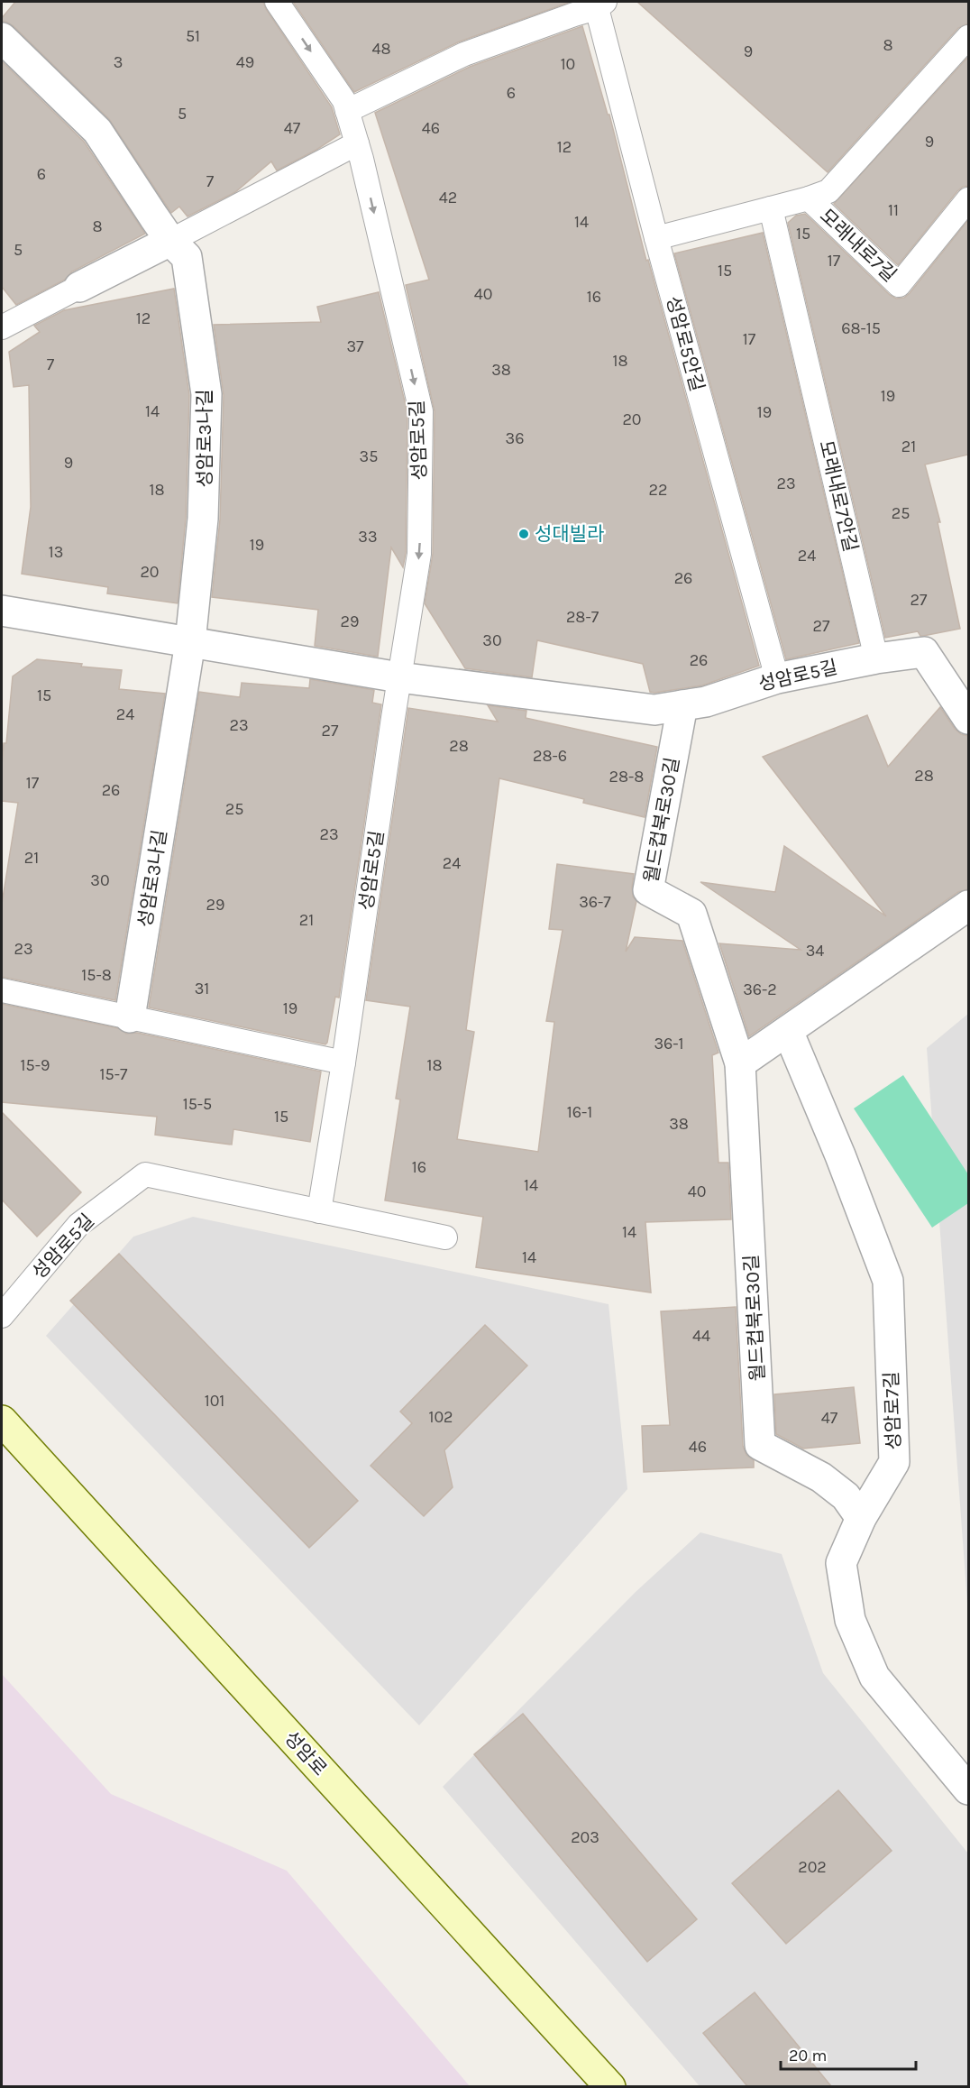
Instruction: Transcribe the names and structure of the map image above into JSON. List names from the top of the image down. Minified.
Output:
{"streets":{"main road":["성암로"],"street":["성암로3나길","성암로5길","월드컵북로30길","성암로7길"],"lane":["모래내로7길","성암로5안길","모래내로7안길"]},"crossings":[["성암로5안길","성암로5길"],["성암로3나길","성암로5길"],["성암로5길","모래내로7안길"],["성암로5길","월드컵북로30길"],["월드컵북로30길","성암로7길"]],"places":["성대빌라"],"house_numbers":["51","8","48","9","3","49","10","6","5","47","46","9","12","6","7","42","11","14","8","15","5","17","15","40","16","12","68-15","17","37","18","7","38","19","14","19","20","36","21","35","9","23","18","22","25","33","19","13","24","20","26","27","28-7","29","27","30","26","15","24","23","27","28","28-6","28","28-8","17","26","25","23","21","24","30","36-7","29","21","23","34","15-8","31","36-2","19","36-1","15-9","18","15-7","15-5","16-1","15","38","16","14","40","14","14","44","101","102","47","46","203","202"],"scale_bar":"20 m"}
